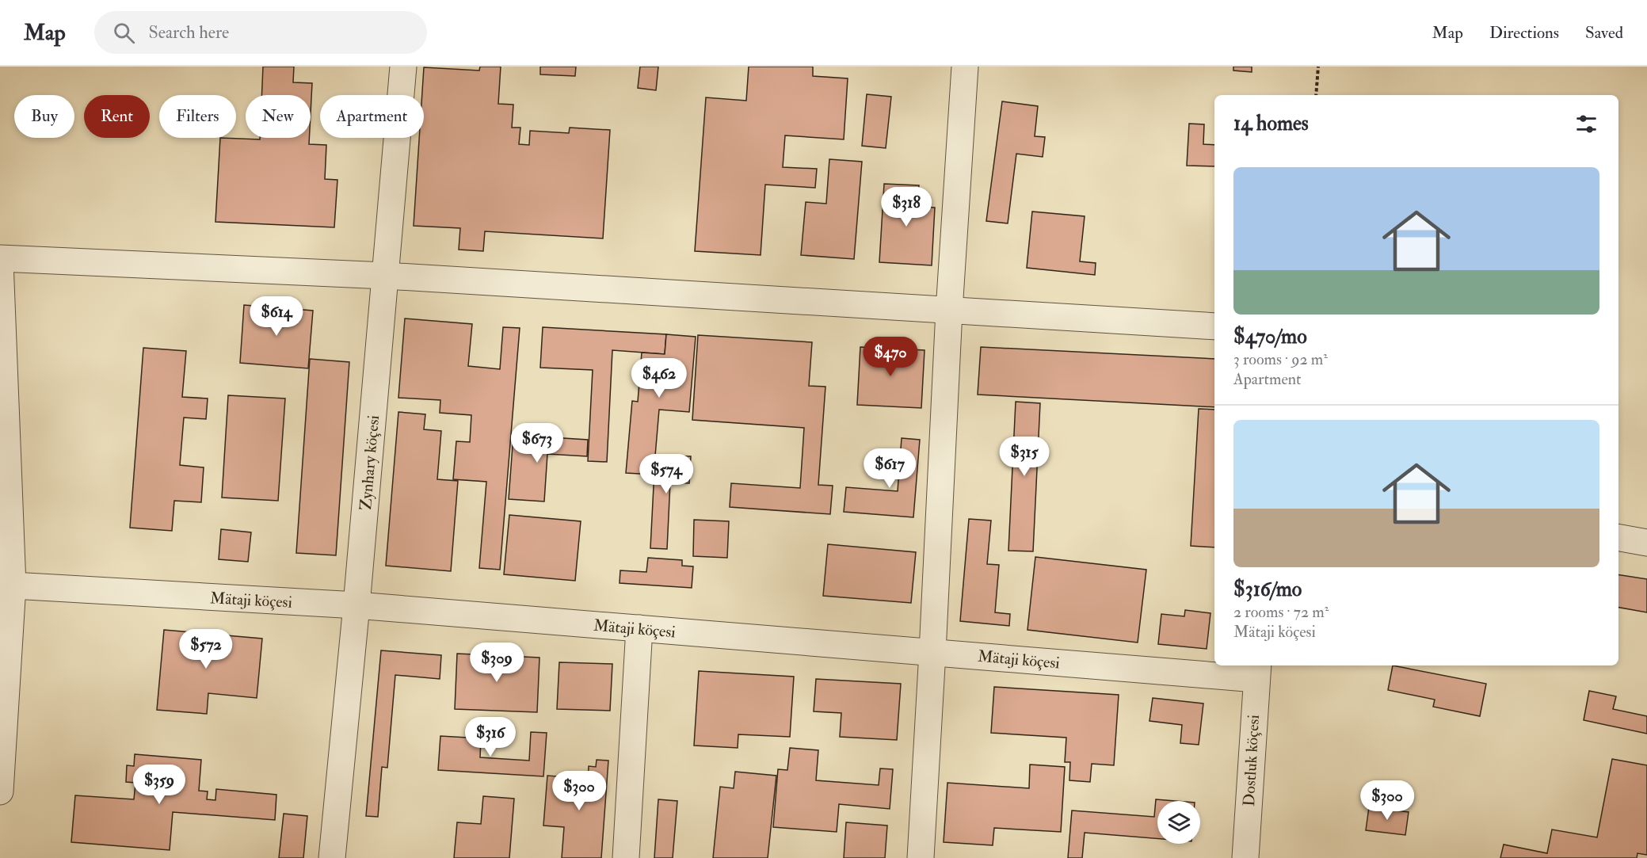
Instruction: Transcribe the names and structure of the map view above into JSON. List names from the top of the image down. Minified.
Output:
{"streets":{"street":["Zynhary köçesi","Mätaji köçesi","Dostluk köçesi"]},"crossings":[["Zynhary köçesi","Mätaji köçesi"],["Mätaji köçesi","Dostluk köçesi"]],"page":{"header":"Map","search":"Search here","nav":["Map","Directions","Saved"],"chip":["Buy","Rent","Filters","New","Apartment"],"heading":"14 homes","list":[{"name":"$470/mo","note":"3 rooms · 92 m² · Apartment"},{"name":"$316/mo","note":"2 rooms · 72 m² · Mätaji köçesi"}],"price":["$318","$614","$470","$462","$673","$315","$617","$574","$572","$309","$316","$359","$300","$300"]}}
